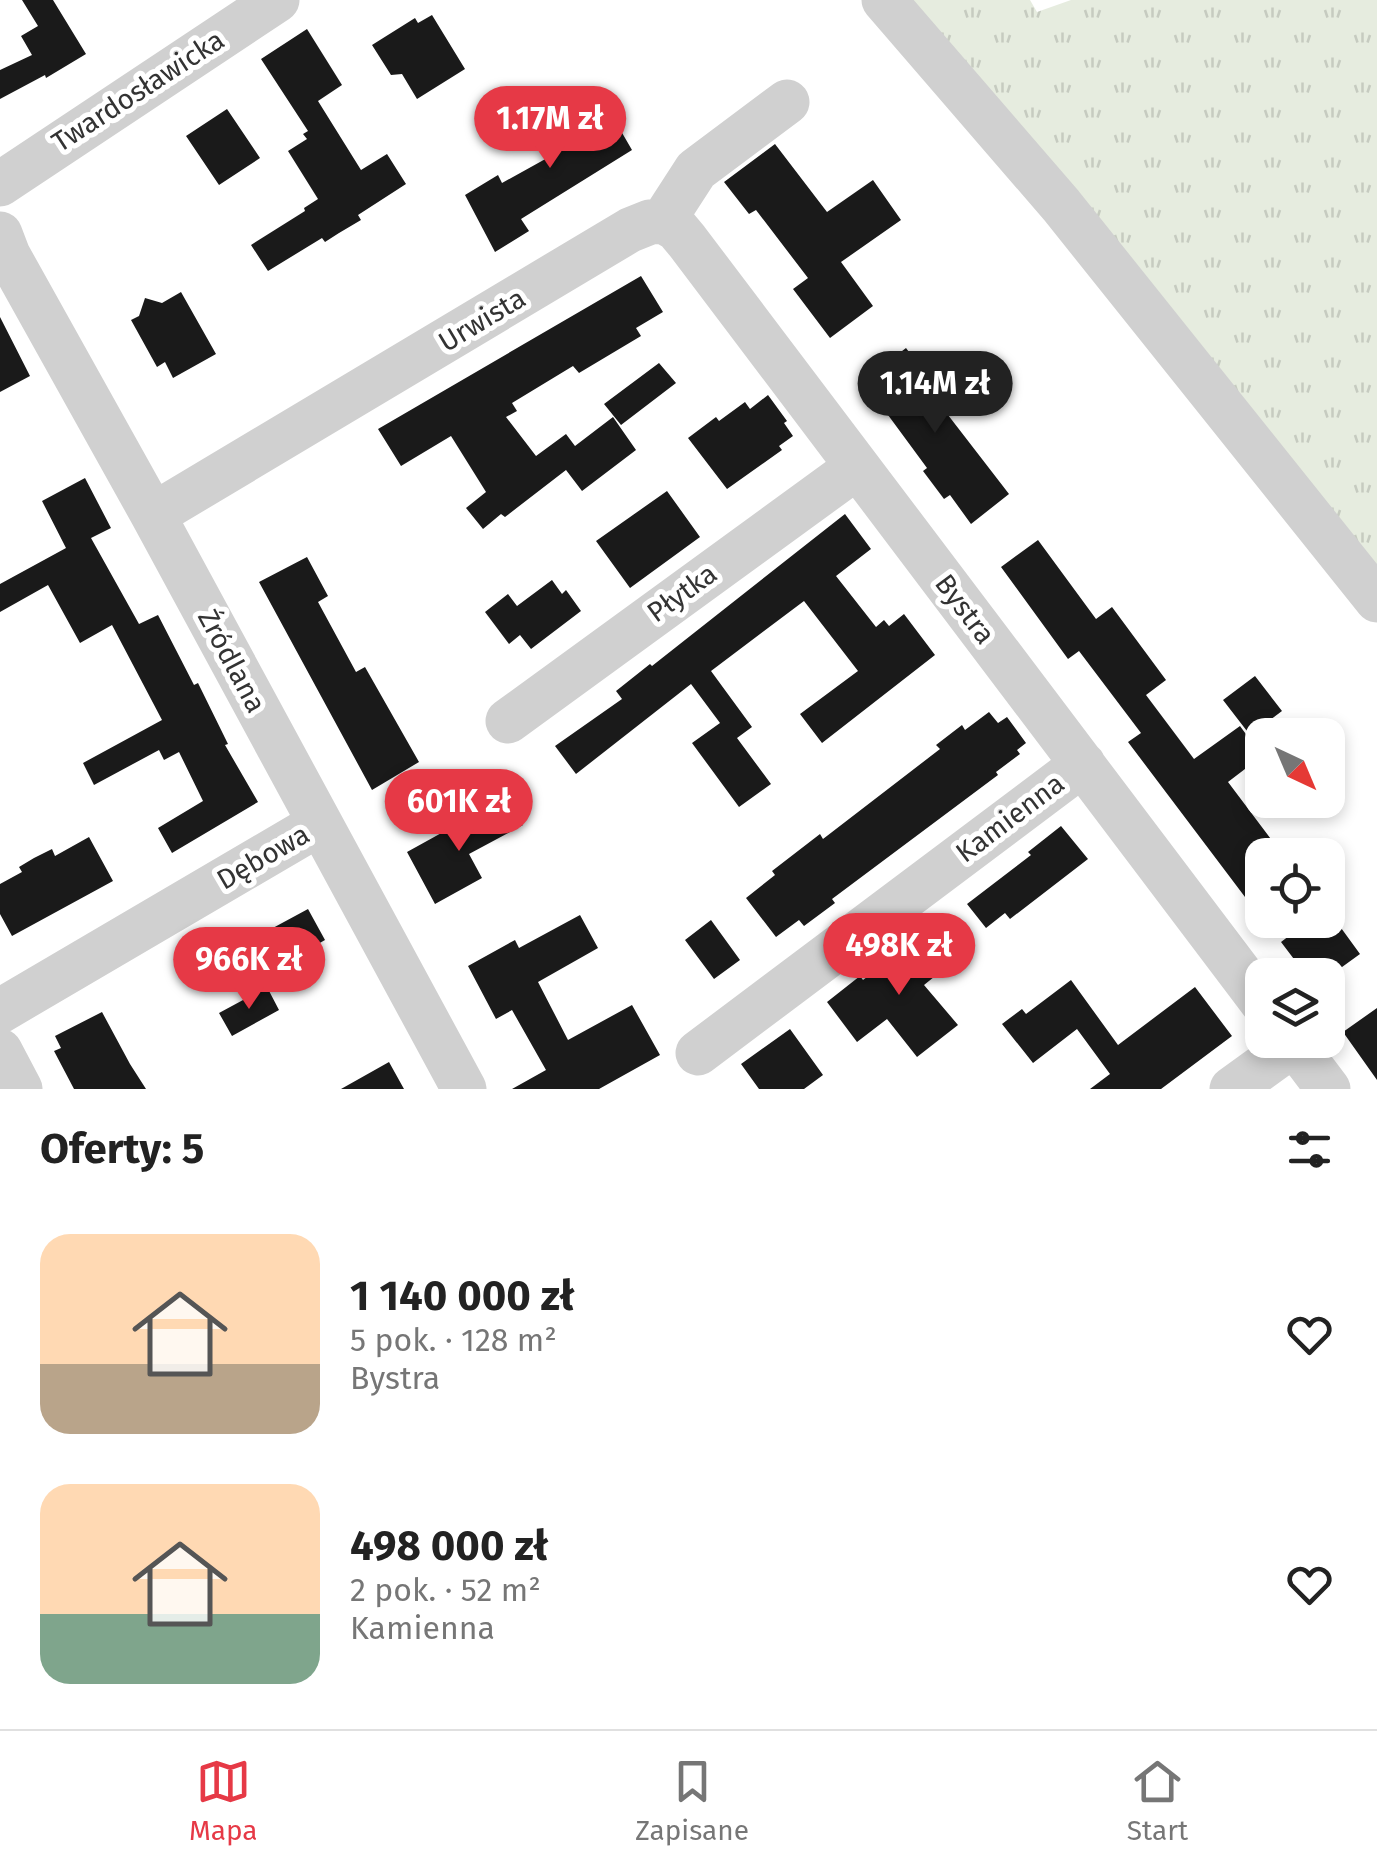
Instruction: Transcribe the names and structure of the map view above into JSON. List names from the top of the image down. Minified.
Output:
{"streets":{"street":["Twardosławicka","Urwista","Płytka","Bystra","Źródlana","Kamienna","Dębowa"]},"crossings":[["Urwista","Bystra"],["Urwista","Źródlana"],["Płytka","Bystra"],["Bystra","Kamienna"],["Źródlana","Dębowa"]],"north":"bottom right","page":{"price":["1.17M zł","1.14M zł","601K zł","498K zł","966K zł"],"heading":"Oferty: 5","list":[{"name":"1 140 000 zł","note":"5 pok. · 128 m² · Bystra"},{"name":"498 000 zł","note":"2 pok. · 52 m² · Kamienna"}],"tabs":["Mapa","Zapisane","Start"]}}
